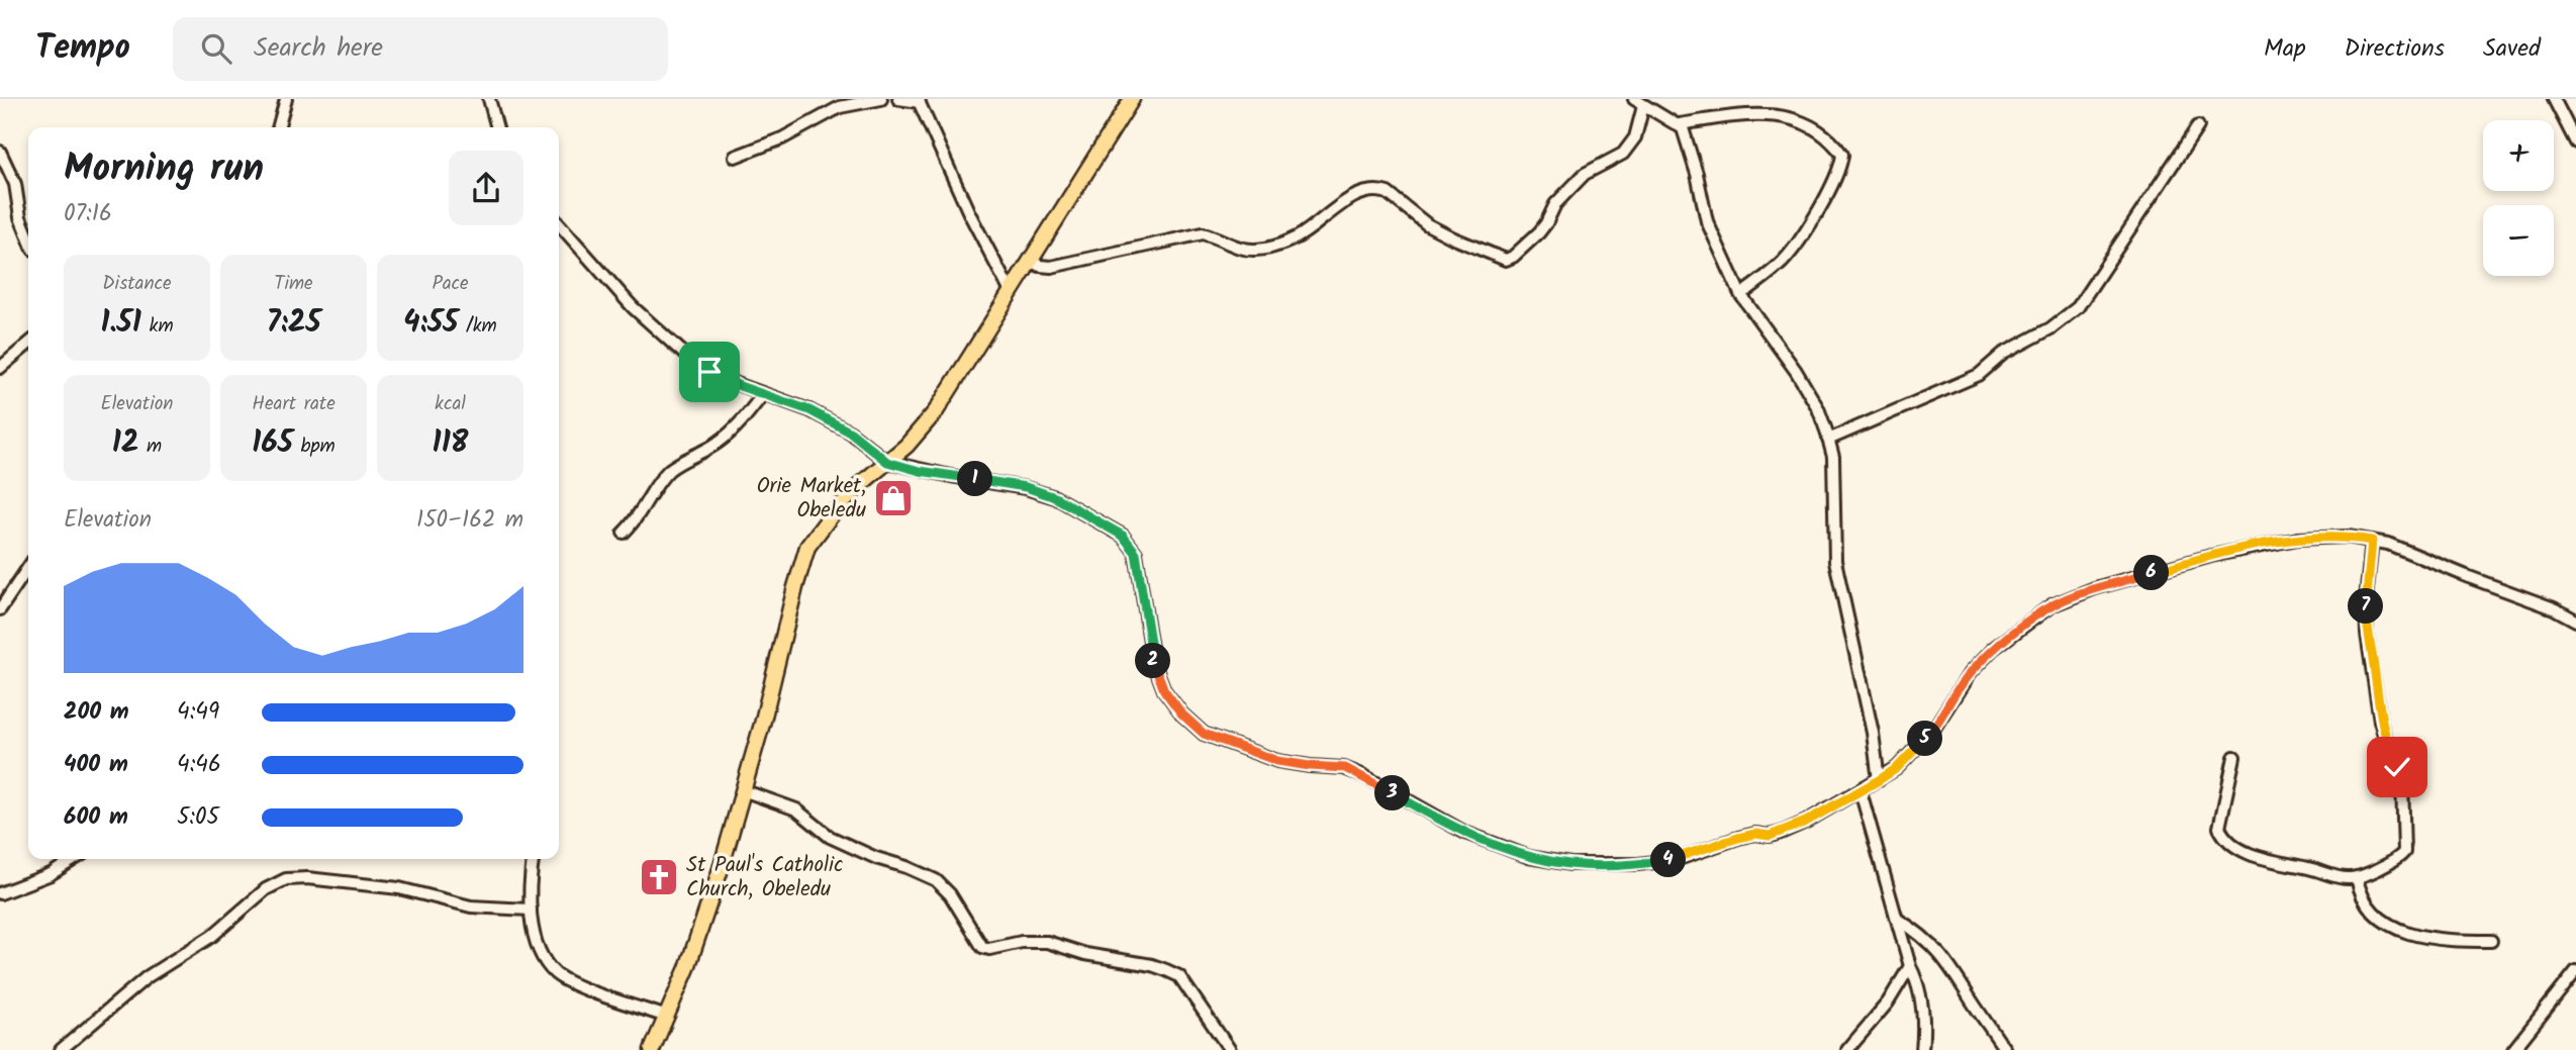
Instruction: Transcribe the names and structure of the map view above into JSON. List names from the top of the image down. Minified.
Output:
{"places":{"shop":["Orie Market, Obeledu"],"church":["St Paul's Catholic Church, Obeledu"]},"page":{"header":"Tempo","search":"Search here","nav":["Map","Directions","Saved"],"map_buttons":["+","−"],"heading":["Morning run","07:16"],"stats":[["Distance","1.51 km"],["Time","7:25"],["Pace","4:55 /km"],["Elevation","12 m"],["Heart rate","165 bpm"],["kcal","118"]],"pins":["1","6","7","2","5","3","4"],"chart":["Elevation","150–162 m"],"list":[{"name":"200 m","note":"4:49"},{"name":"400 m","note":"4:46"},{"name":"600 m","note":"5:05"}]}}
